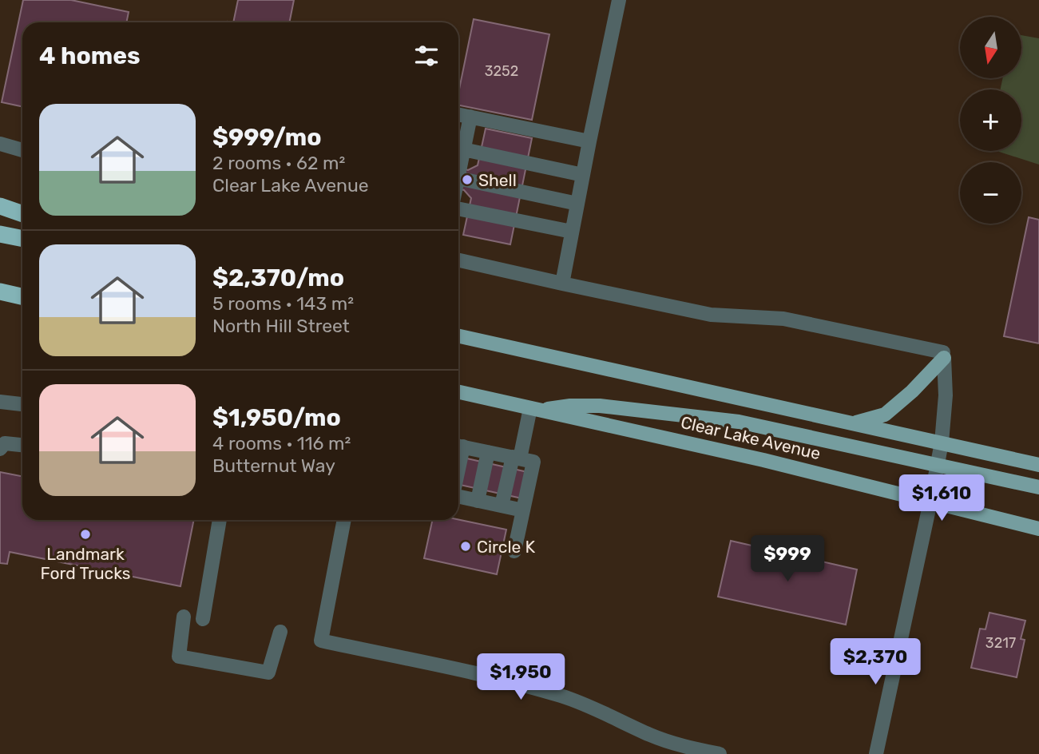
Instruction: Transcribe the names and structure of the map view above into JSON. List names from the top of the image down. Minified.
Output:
{"streets":{"main road":["Clear Lake Avenue"]},"places":["Shell","Landmark Ford Trucks","Circle K"],"house_numbers":["3252","3217"],"north":"bottom","page":{"map_buttons":["+","−"],"heading":"4 homes","list":[{"name":"$999/mo","note":"2 rooms · 62 m² · Clear Lake Avenue"},{"name":"$2,370/mo","note":"5 rooms · 143 m² · North Hill Street"},{"name":"$1,950/mo","note":"4 rooms · 116 m² · Butternut Way"}],"price":["$1,610","$999","$2,370","$1,950"]}}
